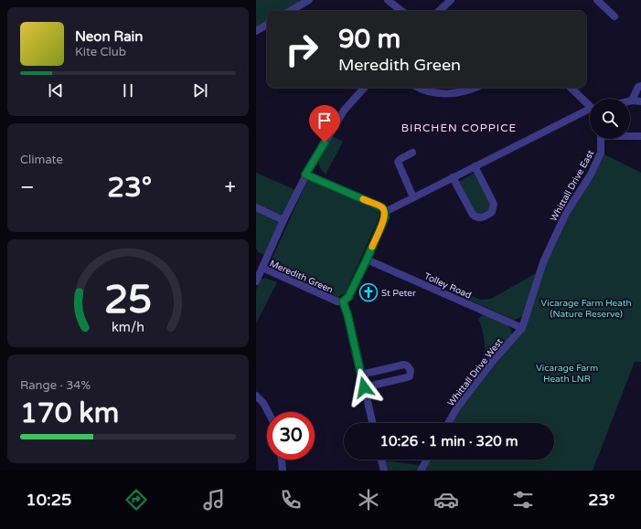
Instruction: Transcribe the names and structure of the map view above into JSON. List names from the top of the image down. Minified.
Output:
{"streets":{"street":["Whittall Drive East","Meredith Green","Tolley Road","Whittall Drive West"]},"crossings":[["Whittall Drive East","Tolley Road"],["Whittall Drive East","Whittall Drive West"],["Tolley Road","Whittall Drive West"]],"districts":["BIRCHEN COPPICE"],"parks":["Vicarage Farm Heath (Nature Reserve)","Vicarage Farm Heath LNR"],"places":{"church":["St Peter"]},"page":{"turn":["90 m","Meredith Green"],"song":["Neon Rain","Kite Club"],"tile":["Climate",["Range · 34%","170 km"]],"heat":["−","23°","+"],"limit":"30","trip":"10:26 · 1 min · 320 m","tabs":["10:25","23°"],"gauge":["25","km/h"]}}
